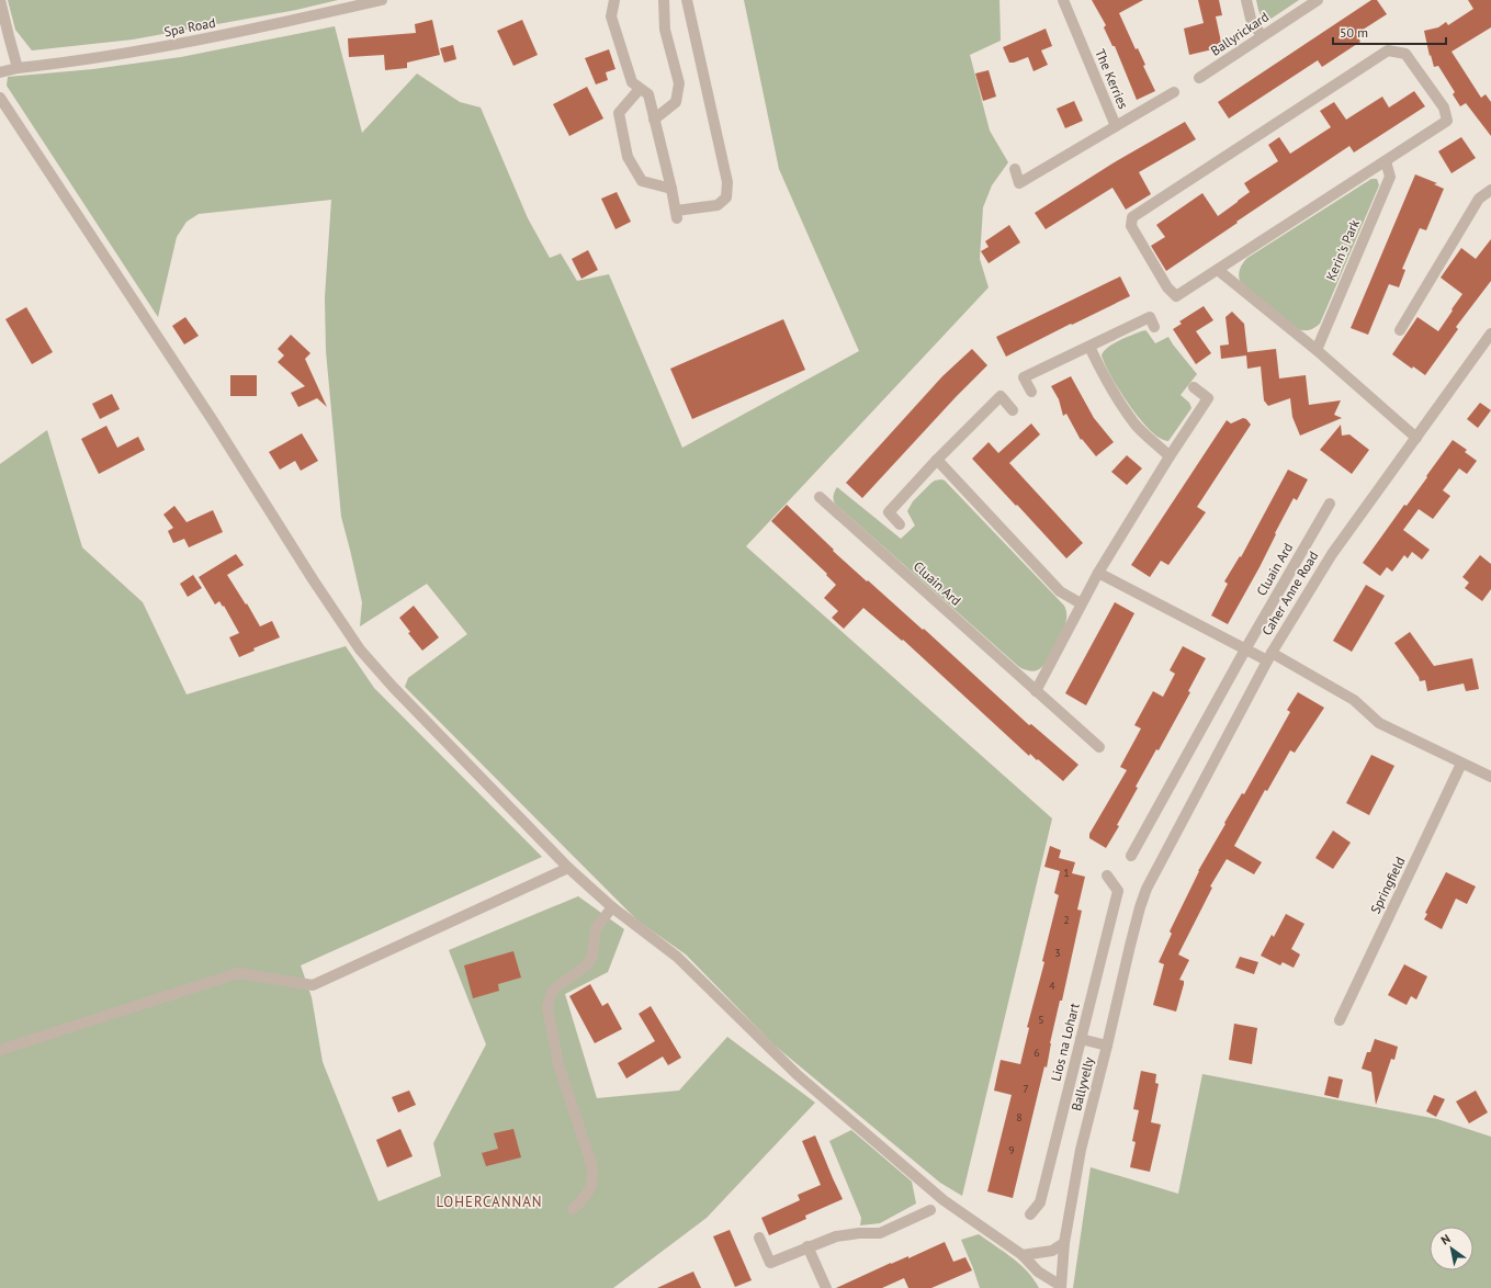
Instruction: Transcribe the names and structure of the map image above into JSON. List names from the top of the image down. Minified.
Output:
{"streets":{"street":["Spa Road","Ballyrickard","The Kerries","Kerin's Park","Cluain Ard","Caher Anne Road","Springfield","Lios na Lohart","Ballyvelly"]},"crossings":[["Caher Anne Road","Ballyvelly"]],"districts":["LOHERCANNAN"],"house_numbers":["1","2","3","4","5","6","7","8","9"],"scale_bar":"50 m","north":"top left"}
